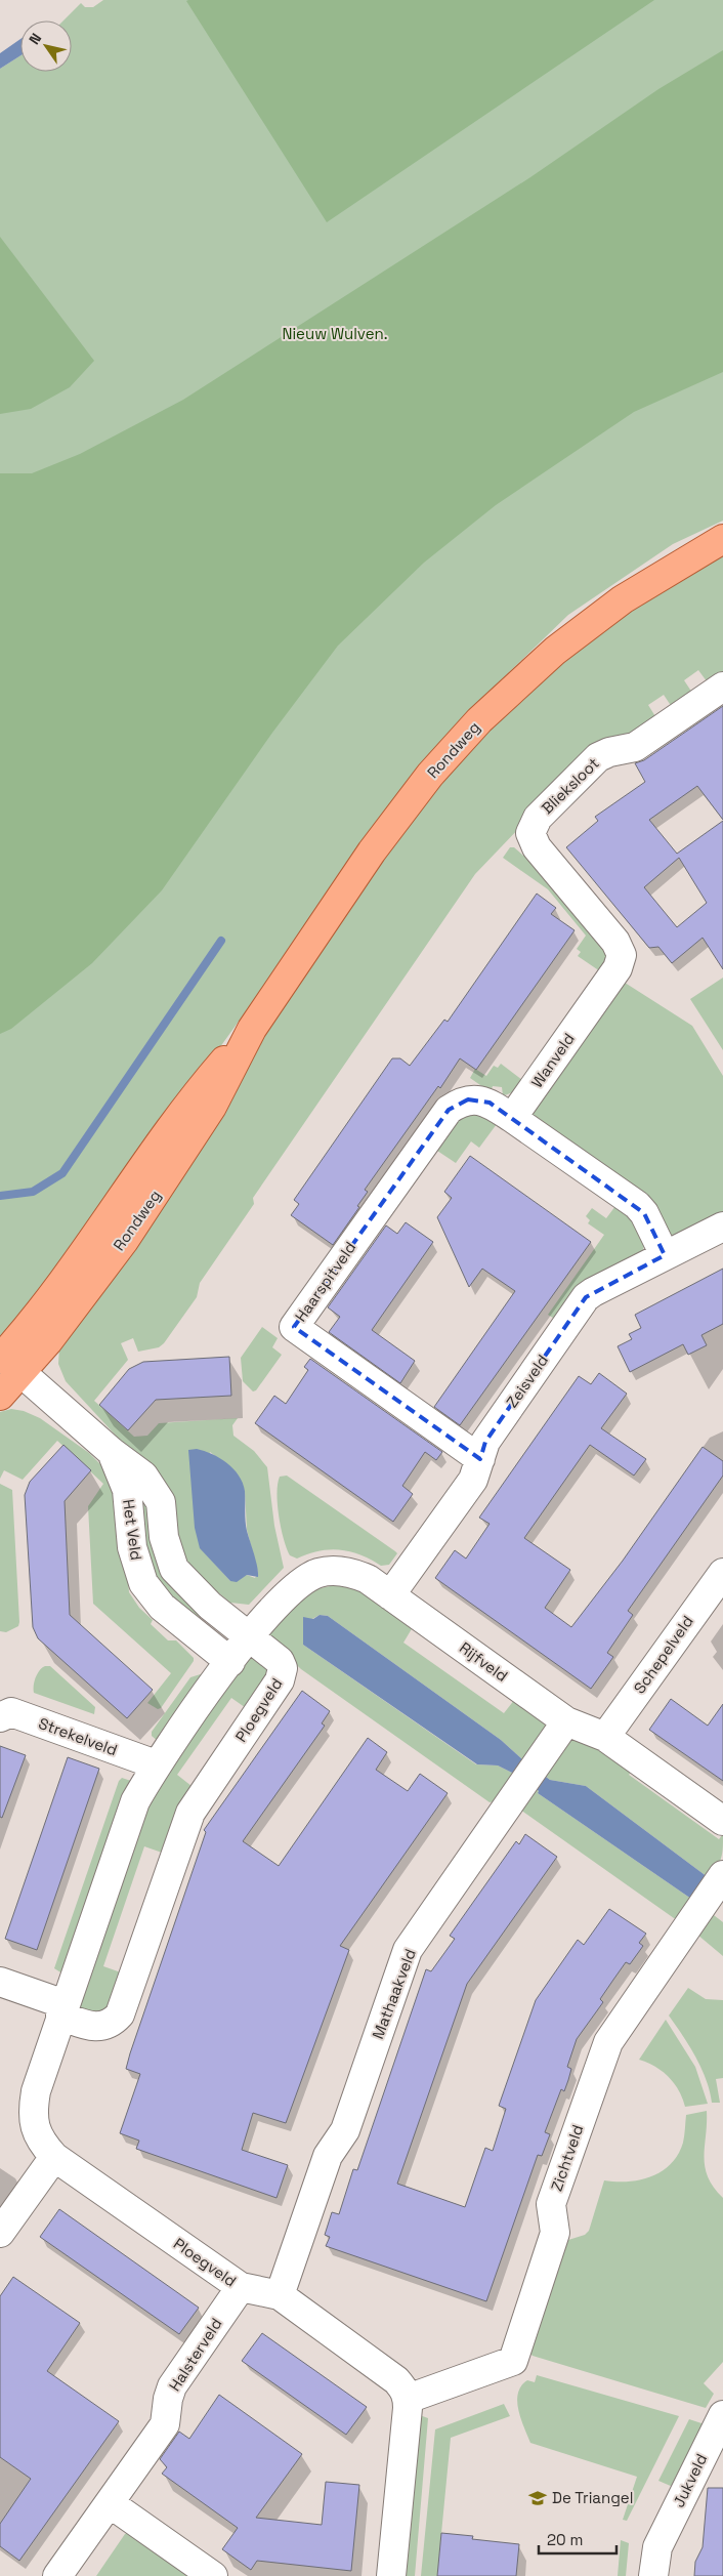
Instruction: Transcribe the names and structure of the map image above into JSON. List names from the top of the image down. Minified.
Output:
{"streets":{"main road":["Rondweg"],"street":["Blieksloot","Wanveld","Haarspitveld","Zeisveld","Het Veld","Schepelveld","Rijfveld","Ploegveld","Strekelveld","Mathaakveld","Zichtveld","Halsterveld","Jukveld"]},"crossings":[["Rondweg","Het Veld"],["Blieksloot","Wanveld"],["Wanveld","Haarspitveld"],["Haarspitveld","Zeisveld"],["Zeisveld","Rijfveld"],["Het Veld","Rijfveld"],["Het Veld","Ploegveld"],["Schepelveld","Rijfveld"],["Rijfveld","Ploegveld"],["Rijfveld","Mathaakveld"],["Ploegveld","Strekelveld"],["Ploegveld","Mathaakveld"],["Ploegveld","Zichtveld"],["Ploegveld","Halsterveld"]],"parks":["Nieuw Wulven."],"places":{"school or university":["De Triangel"]},"scale_bar":"20 m","north":"top left"}
